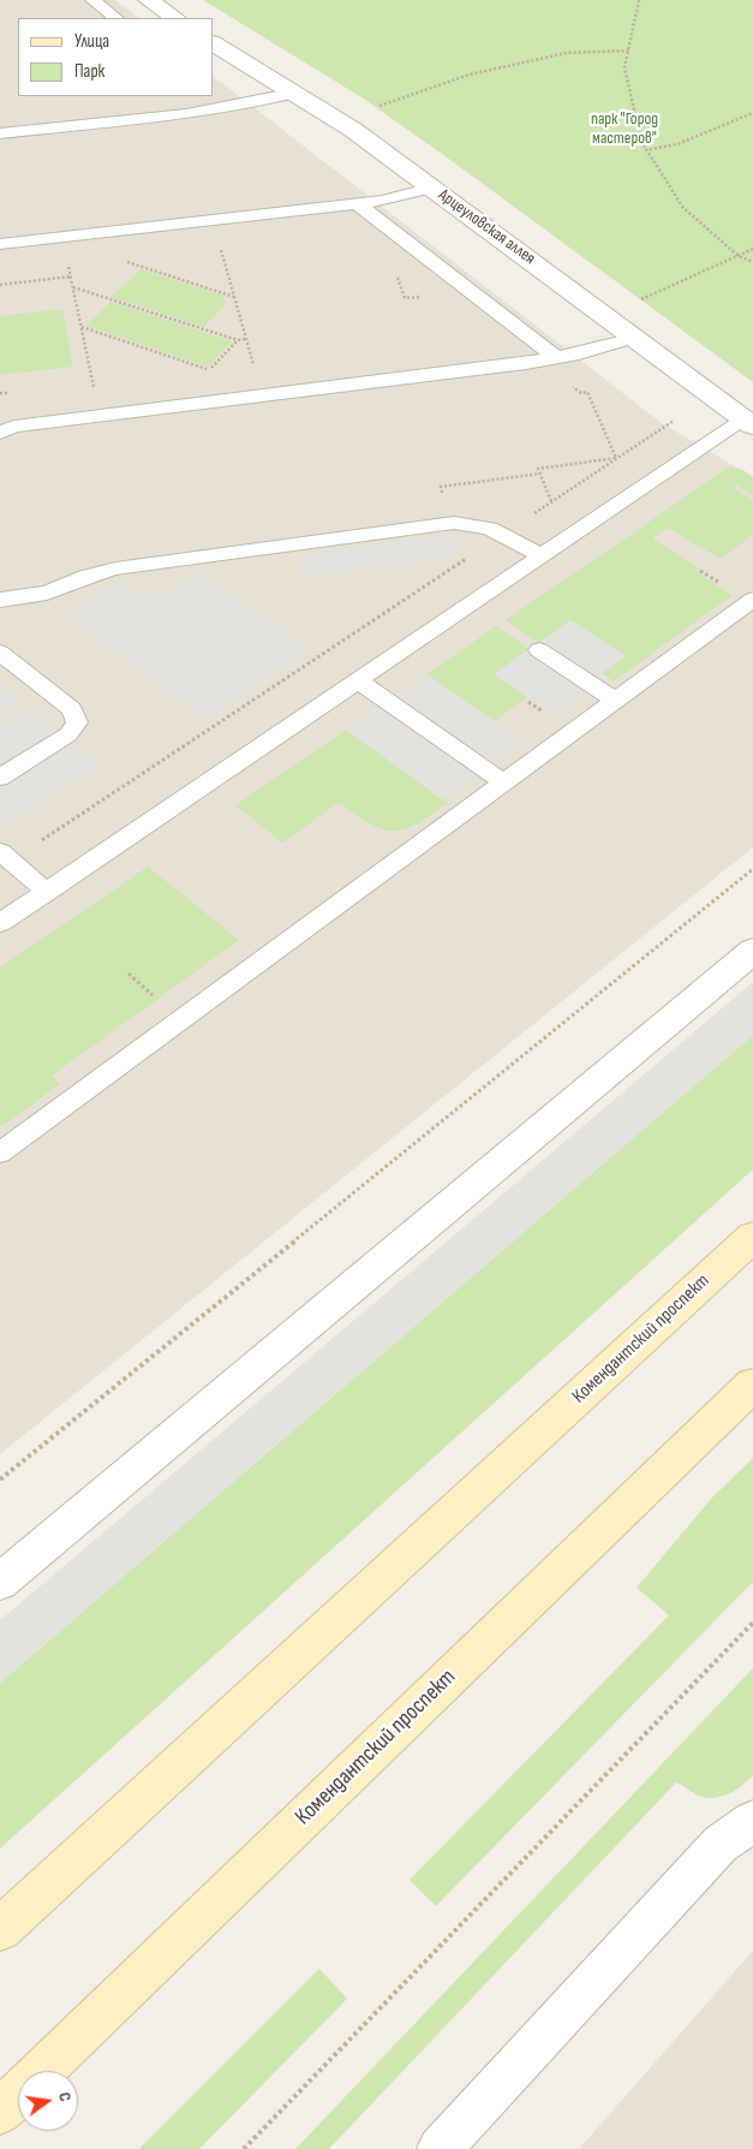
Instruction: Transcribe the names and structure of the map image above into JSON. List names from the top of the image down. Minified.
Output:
{"streets":{"street":["Арцеуловская аллея","Комендантский проспект"]},"parks":["парк \"Город мастеров\""],"legend":["Улица","Парк"],"north":"right"}
